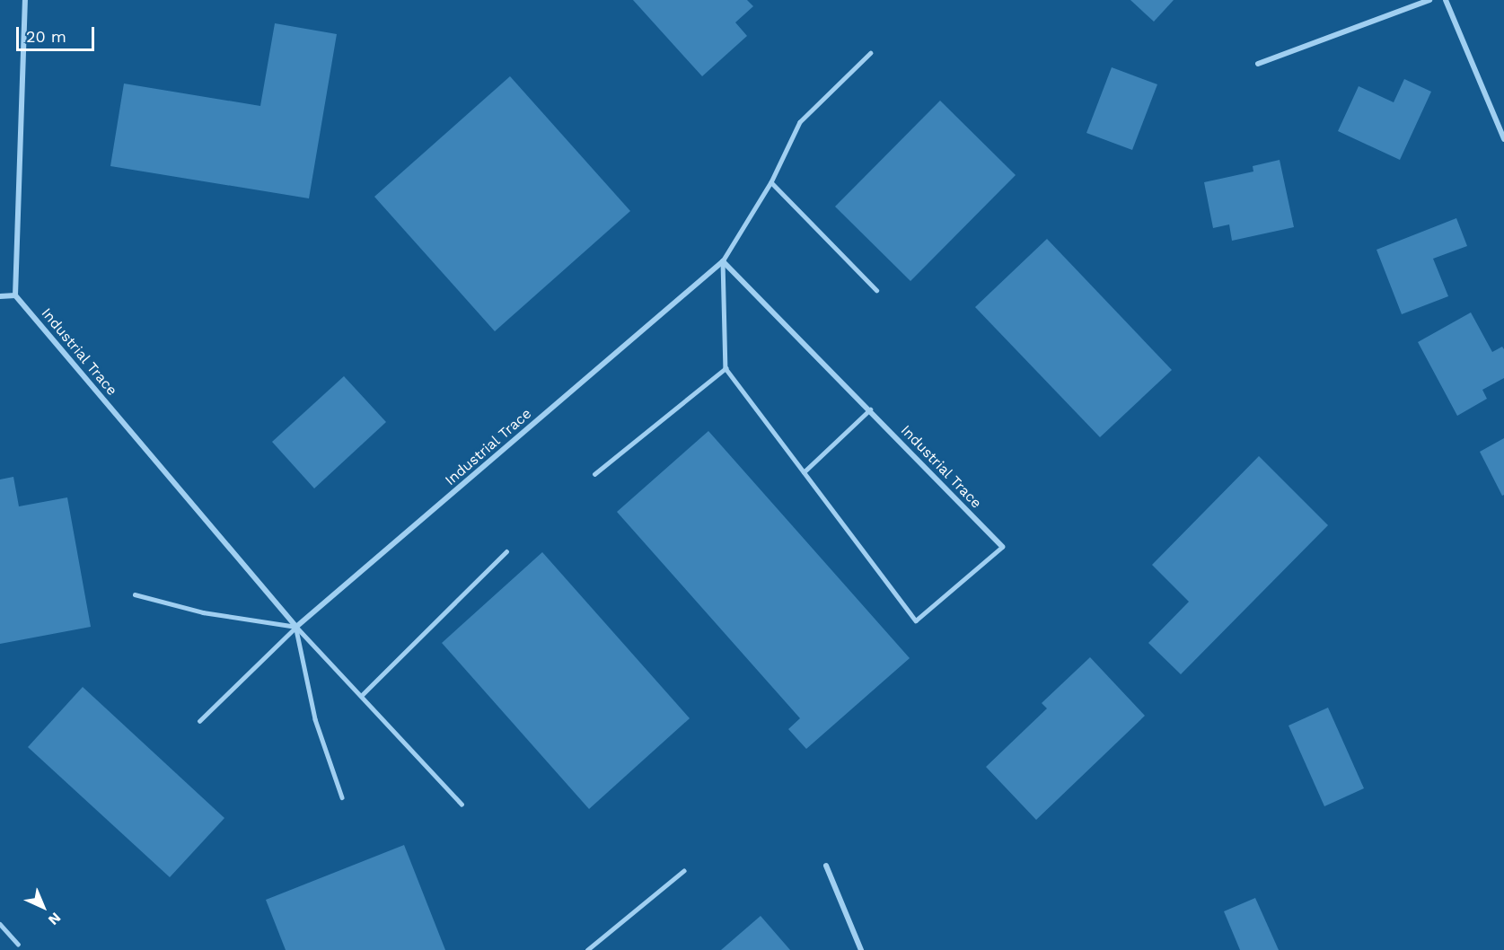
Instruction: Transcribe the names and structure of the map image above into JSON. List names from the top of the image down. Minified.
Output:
{"streets":{"street":["Industrial Trace"]},"scale_bar":"20 m","north":"bottom right"}
